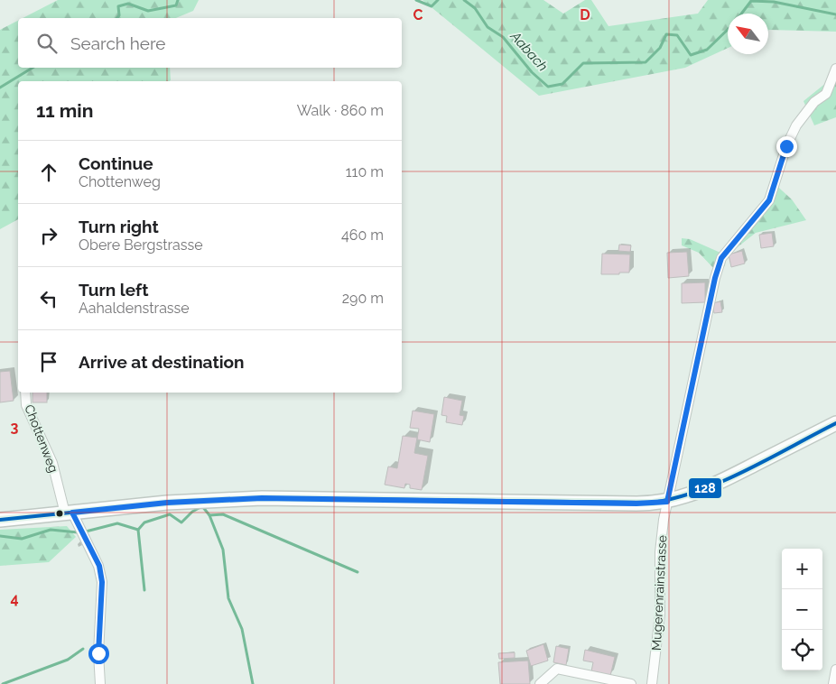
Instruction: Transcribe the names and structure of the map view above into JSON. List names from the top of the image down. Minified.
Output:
{"streets":{"street":["Chottenweg","Mugerenrainstrasse"]},"water":["Aabach"],"lines":["transit line 128"],"north":"top left","page":{"search":"Search here","heading":["11 min","Walk · 860 m"],"list":[["Continue","Chottenweg","110 m"],["Turn right","Obere Bergstrasse","460 m"],["Turn left","Aahaldenstrasse","290 m"],"Arrive at destination"],"map_buttons":["+","−"]},"grid":{"columns":["C","D"],"rows":["3","4"]}}
